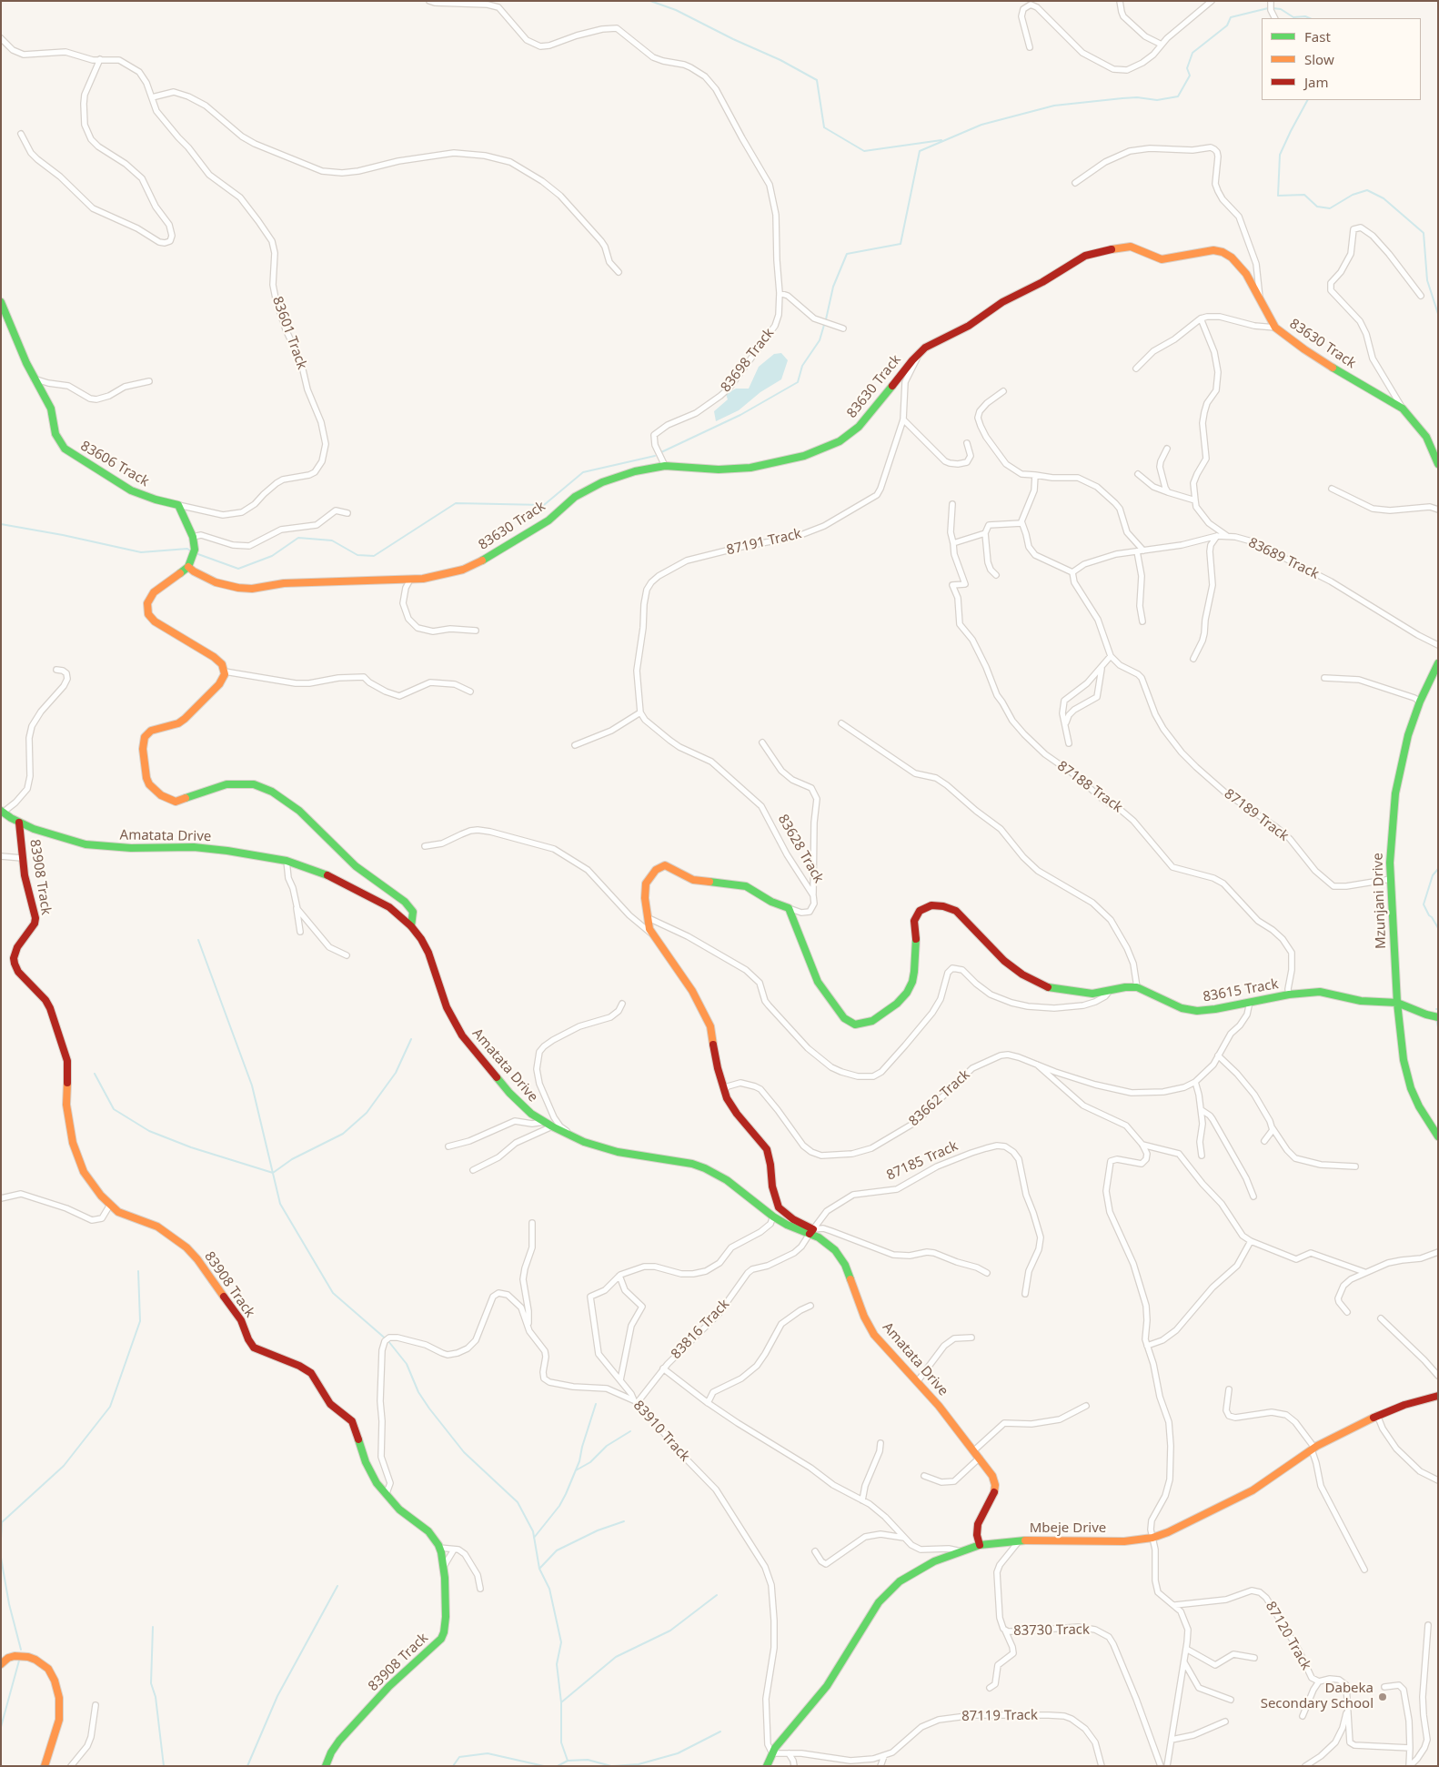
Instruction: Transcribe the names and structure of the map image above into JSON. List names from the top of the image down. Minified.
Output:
{"streets":{"street":["83601 Track","83630 Track","83698 Track","83606 Track","87191 Track","83689 Track","87188 Track","87189 Track","Amatata Drive","83628 Track","83908 Track","Mzunjani Drive","83615 Track","83662 Track","87185 Track","83816 Track","83910 Track","Mbeje Drive","83730 Track","87120 Track","87119 Track"]},"crossings":[["83601 Track","83606 Track"],["83630 Track","83698 Track"],["83630 Track","87191 Track"],["87191 Track","83628 Track"],["87188 Track","83615 Track"],["87189 Track","Mzunjani Drive"],["Amatata Drive","83628 Track"],["Amatata Drive","83908 Track"],["Amatata Drive","87185 Track"],["Amatata Drive","83816 Track"],["Amatata Drive","Mbeje Drive"],["83628 Track","83662 Track"],["83628 Track","87185 Track"],["83628 Track","83816 Track"],["83908 Track","83910 Track"],["Mzunjani Drive","83615 Track"],["83615 Track","83662 Track"],["87185 Track","83816 Track"],["83816 Track","83910 Track"],["83910 Track","Mbeje Drive"],["83910 Track","87119 Track"],["Mbeje Drive","83730 Track"],["Mbeje Drive","87119 Track"]],"places":["Dabeka Secondary School"],"legend":["Fast","Slow","Jam"]}
